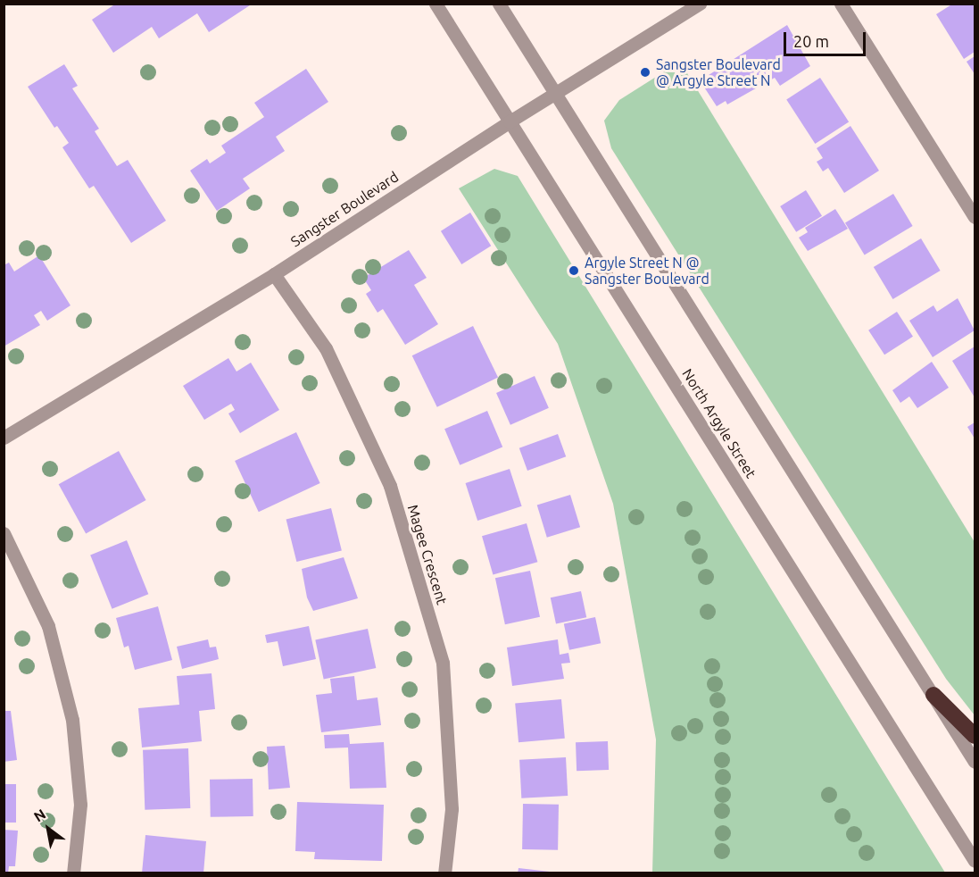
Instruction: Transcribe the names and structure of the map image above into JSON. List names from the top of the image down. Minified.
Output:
{"streets":{"street":["Sangster Boulevard","North Argyle Street","Magee Crescent"]},"crossings":[["Sangster Boulevard","North Argyle Street"],["Sangster Boulevard","Magee Crescent"]],"places":["Sangster Boulevard @ Argyle Street N","Argyle Street N @ Sangster Boulevard"],"scale_bar":"20 m","north":"top left"}
